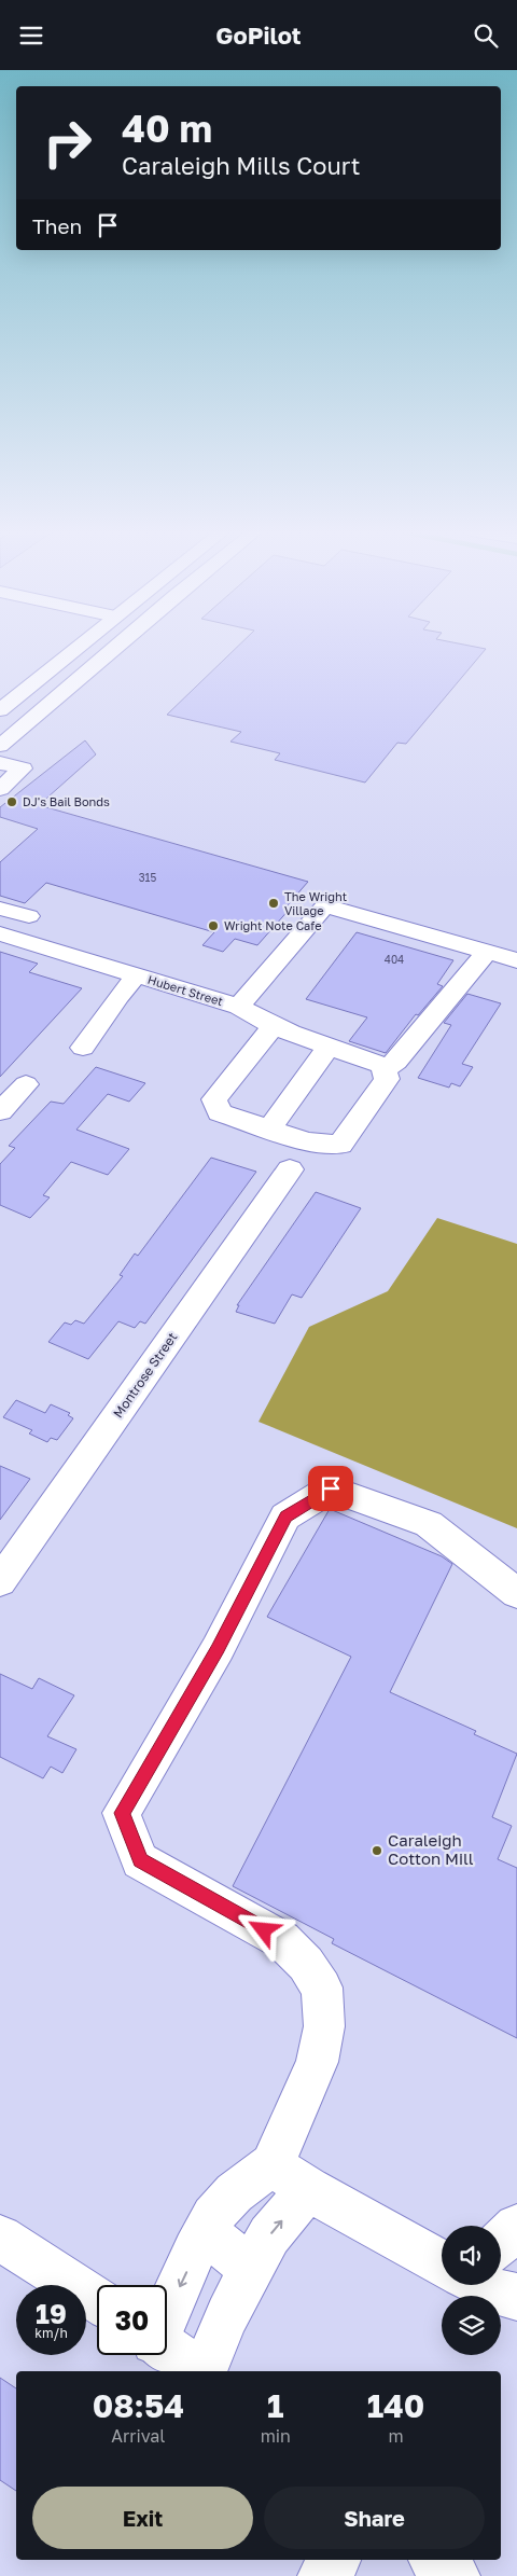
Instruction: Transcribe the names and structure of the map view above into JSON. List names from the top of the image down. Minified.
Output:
{"streets":{"main road":["Hubert Street","Montrose Street"]},"places":["DJ's Bail Bonds","The Wright Village","Wright Note Cafe","Caraleigh Cotton Mill"],"house_numbers":["315","404"],"page":{"header":"GoPilot","turn":["40 m","Caraleigh Mills Court"],"then":"Then","speed":"19 km/h","limit":"30","eta":["08:54","Arrival","1","min","140","m"],"buttons":["Exit","Share"]}}
